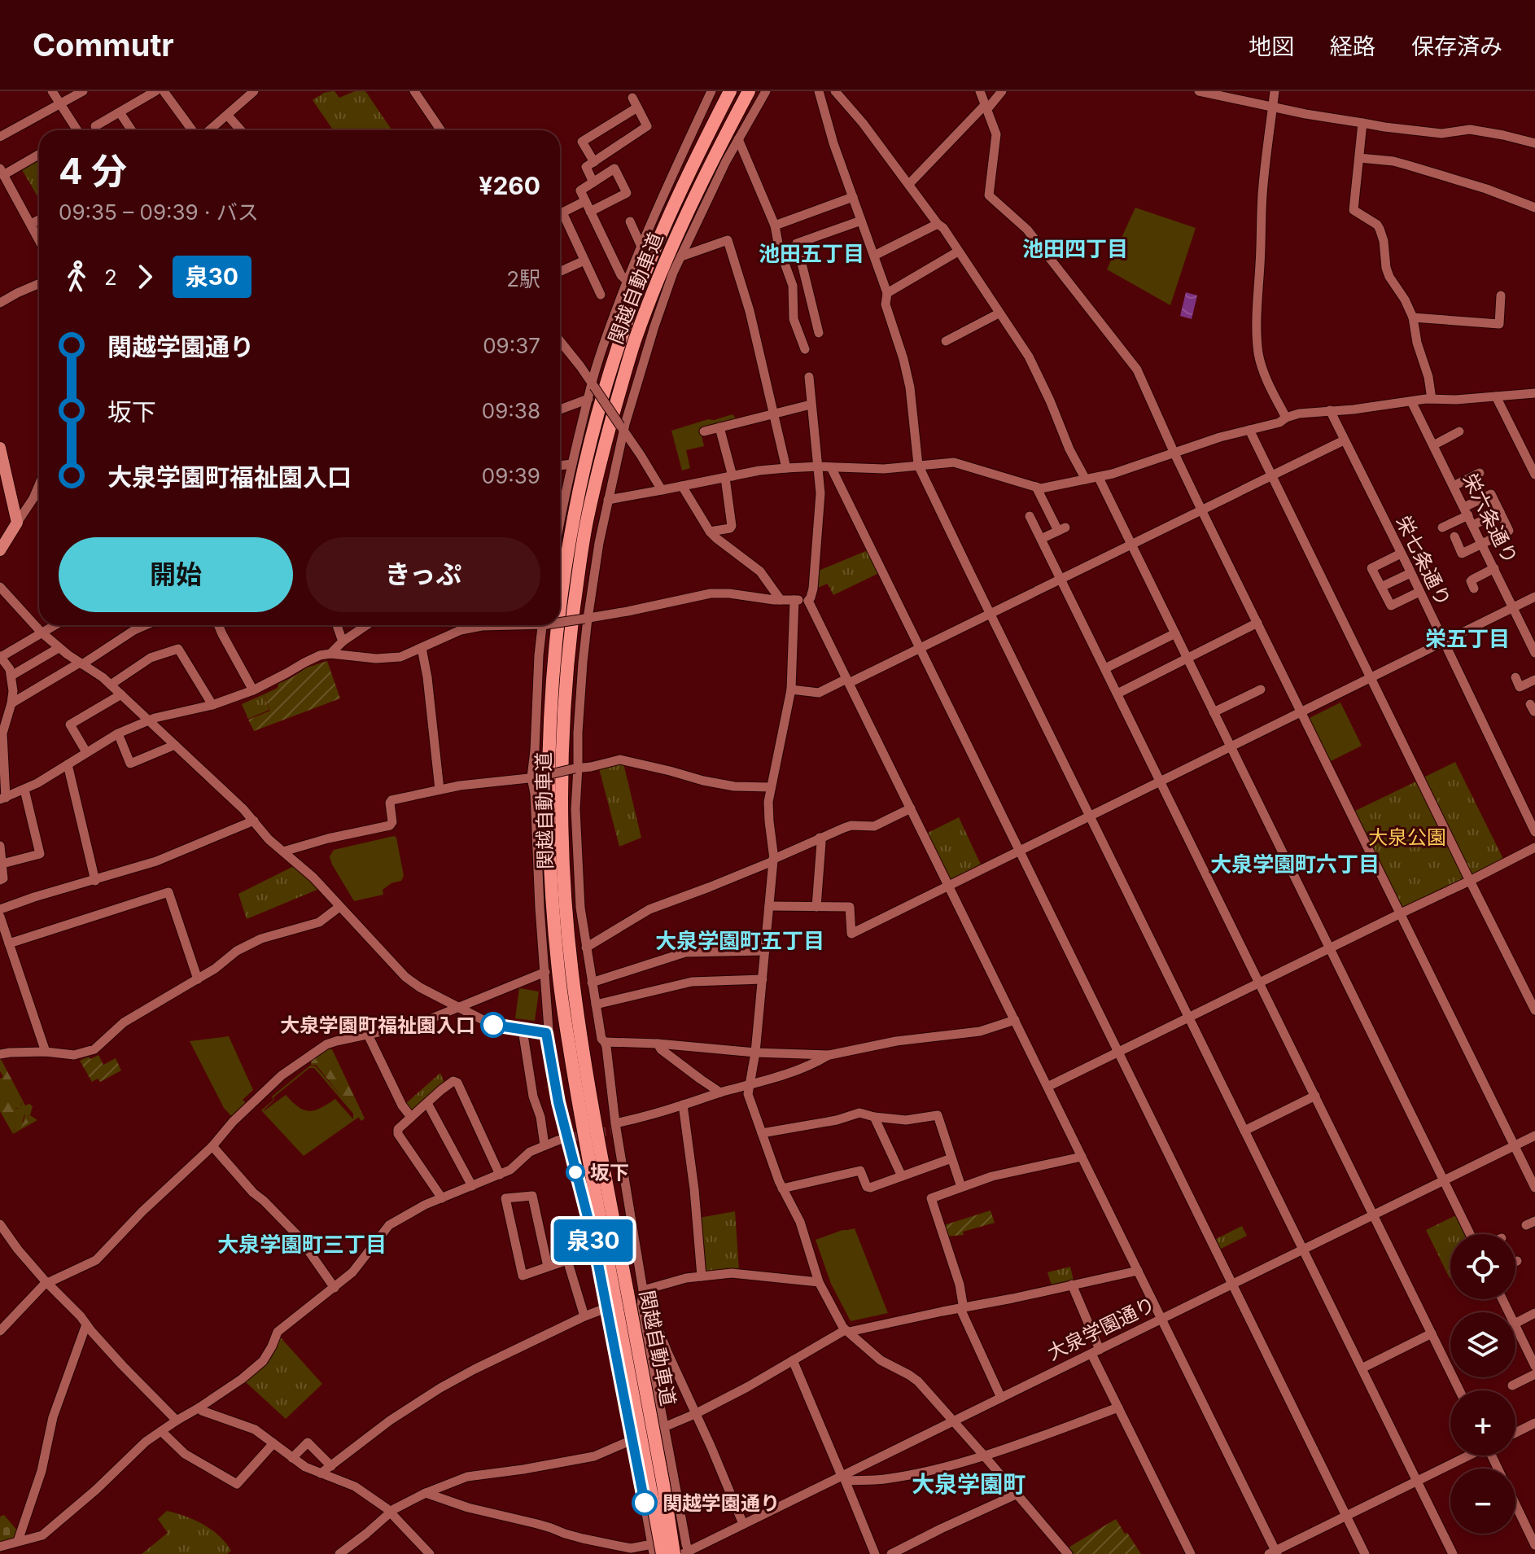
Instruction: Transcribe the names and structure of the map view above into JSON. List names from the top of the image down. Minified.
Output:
{"streets":{"highway":["関越自動車道"],"street":["栄六条通り","栄七条通り","大泉学園通り"]},"crossings":[["関越自動車道","大泉学園通り"]],"districts":["池田四丁目","池田五丁目","栄五丁目","大泉学園町六丁目","大泉学園町五丁目","大泉学園町三丁目","大泉学園町"],"parks":["大泉公園"],"places":["大泉学園町福祉園入口","坂下","関越学園通り"],"lines":["bus line 泉30"],"page":{"header":"Commutr","nav":["地図","経路","保存済み"],"on_map":"泉30","heading":["4 分","09:35 – 09:39 · バス","¥260"],"legs":["2","泉30","2駅"],"list":[{"name":"関越学園通り","value":"09:37"},{"name":"坂下","value":"09:38"},{"name":"大泉学園町福祉園入口","value":"09:39"}],"buttons":["開始","きっぷ"],"map_buttons":["+","−"]}}
